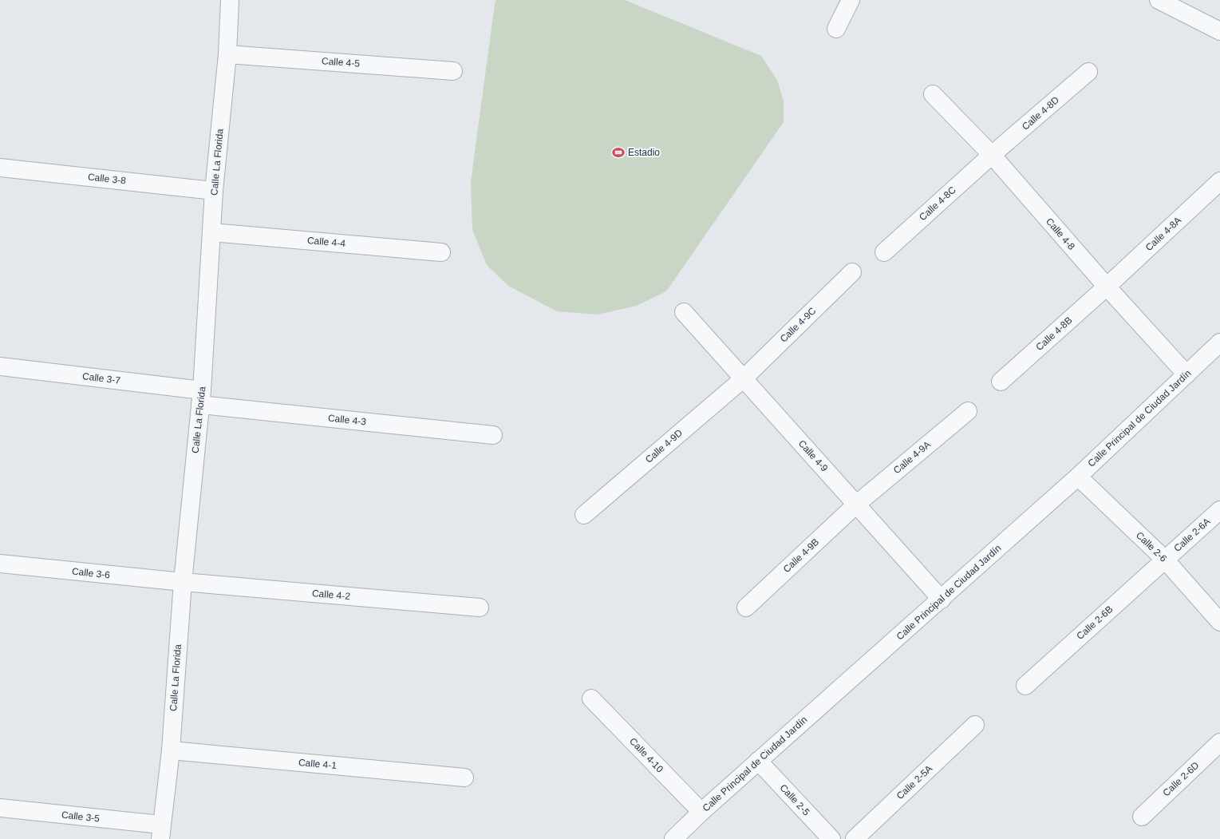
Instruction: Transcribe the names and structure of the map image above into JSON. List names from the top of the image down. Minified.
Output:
{"streets":{"street":["Calle 4-5","Calle 4-8D","Calle La Florida","Calle 3-8","Calle 4-8C","Calle 4-8","Calle 4-8A","Calle 4-4","Calle 4-9C","Calle 4-8B","Calle 3-7","Calle Principal de Ciudad Jardín","Calle 4-3","Calle 4-9D","Calle 4-9","Calle 4-9A","Calle 2-6A","Calle 2-6","Calle 4-9B","Calle 3-6","Calle 4-2","Calle 2-6B","Calle 4-10","Calle 4-1","Calle 2-6D","Calle 2-5A","Calle 2-5","Calle 3-5"]},"crossings":[["Calle 4-5","Calle La Florida"],["Calle 4-8D","Calle 4-8C"],["Calle 4-8D","Calle 4-8"],["Calle La Florida","Calle 3-8"],["Calle La Florida","Calle 4-4"],["Calle La Florida","Calle 3-7"],["Calle La Florida","Calle 4-3"],["Calle La Florida","Calle 3-6"],["Calle La Florida","Calle 4-2"],["Calle La Florida","Calle 4-1"],["Calle La Florida","Calle 3-5"],["Calle 4-8C","Calle 4-8"],["Calle 4-8","Calle 4-8A"],["Calle 4-8","Calle 4-8B"],["Calle 4-8","Calle Principal de Ciudad Jardín"],["Calle 4-8A","Calle 4-8B"],["Calle 4-9C","Calle 4-9D"],["Calle 4-9C","Calle 4-9"],["Calle 3-7","Calle 4-3"],["Calle Principal de Ciudad Jardín","Calle 4-9"],["Calle Principal de Ciudad Jardín","Calle 2-6"],["Calle Principal de Ciudad Jardín","Calle 4-10"],["Calle Principal de Ciudad Jardín","Calle 2-5"],["Calle 4-9D","Calle 4-9"],["Calle 4-9","Calle 4-9A"],["Calle 4-9","Calle 4-9B"],["Calle 4-9A","Calle 4-9B"],["Calle 2-6A","Calle 2-6"],["Calle 2-6A","Calle 2-6B"],["Calle 2-6","Calle 2-6B"],["Calle 3-6","Calle 4-2"]],"places":{"sports":["Estadio"]}}
